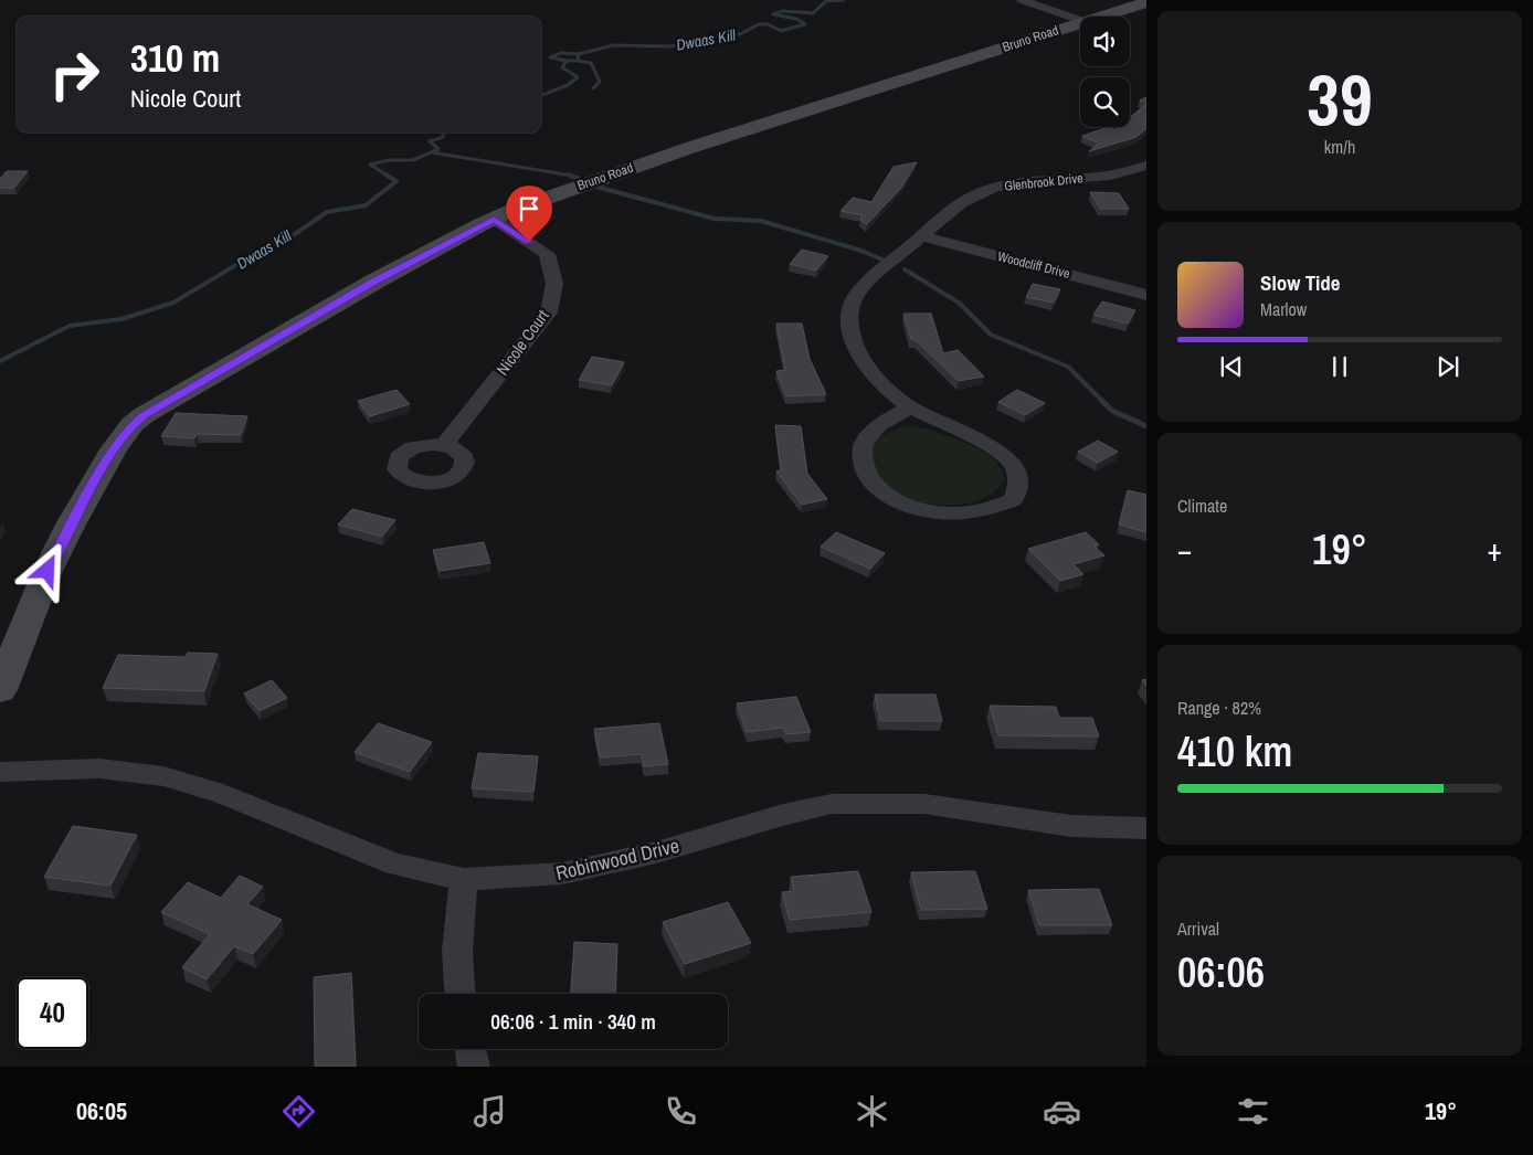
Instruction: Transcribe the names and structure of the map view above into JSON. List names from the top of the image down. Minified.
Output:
{"streets":{"street":["Bruno Road","Glenbrook Drive","Woodcliff Drive","Nicole Court","Robinwood Drive"]},"crossings":[["Bruno Road","Nicole Court"],["Glenbrook Drive","Woodcliff Drive"]],"water":["Dwaas Kill"],"page":{"tile":[["39","km/h"],"Climate",["Range · 82%","410 km"],["Arrival","06:06"]],"turn":["310 m","Nicole Court"],"song":["Slow Tide","Marlow"],"heat":["−","19°","+"],"limit":"40","trip":"06:06 · 1 min · 340 m","tabs":["06:05","19°"]}}
